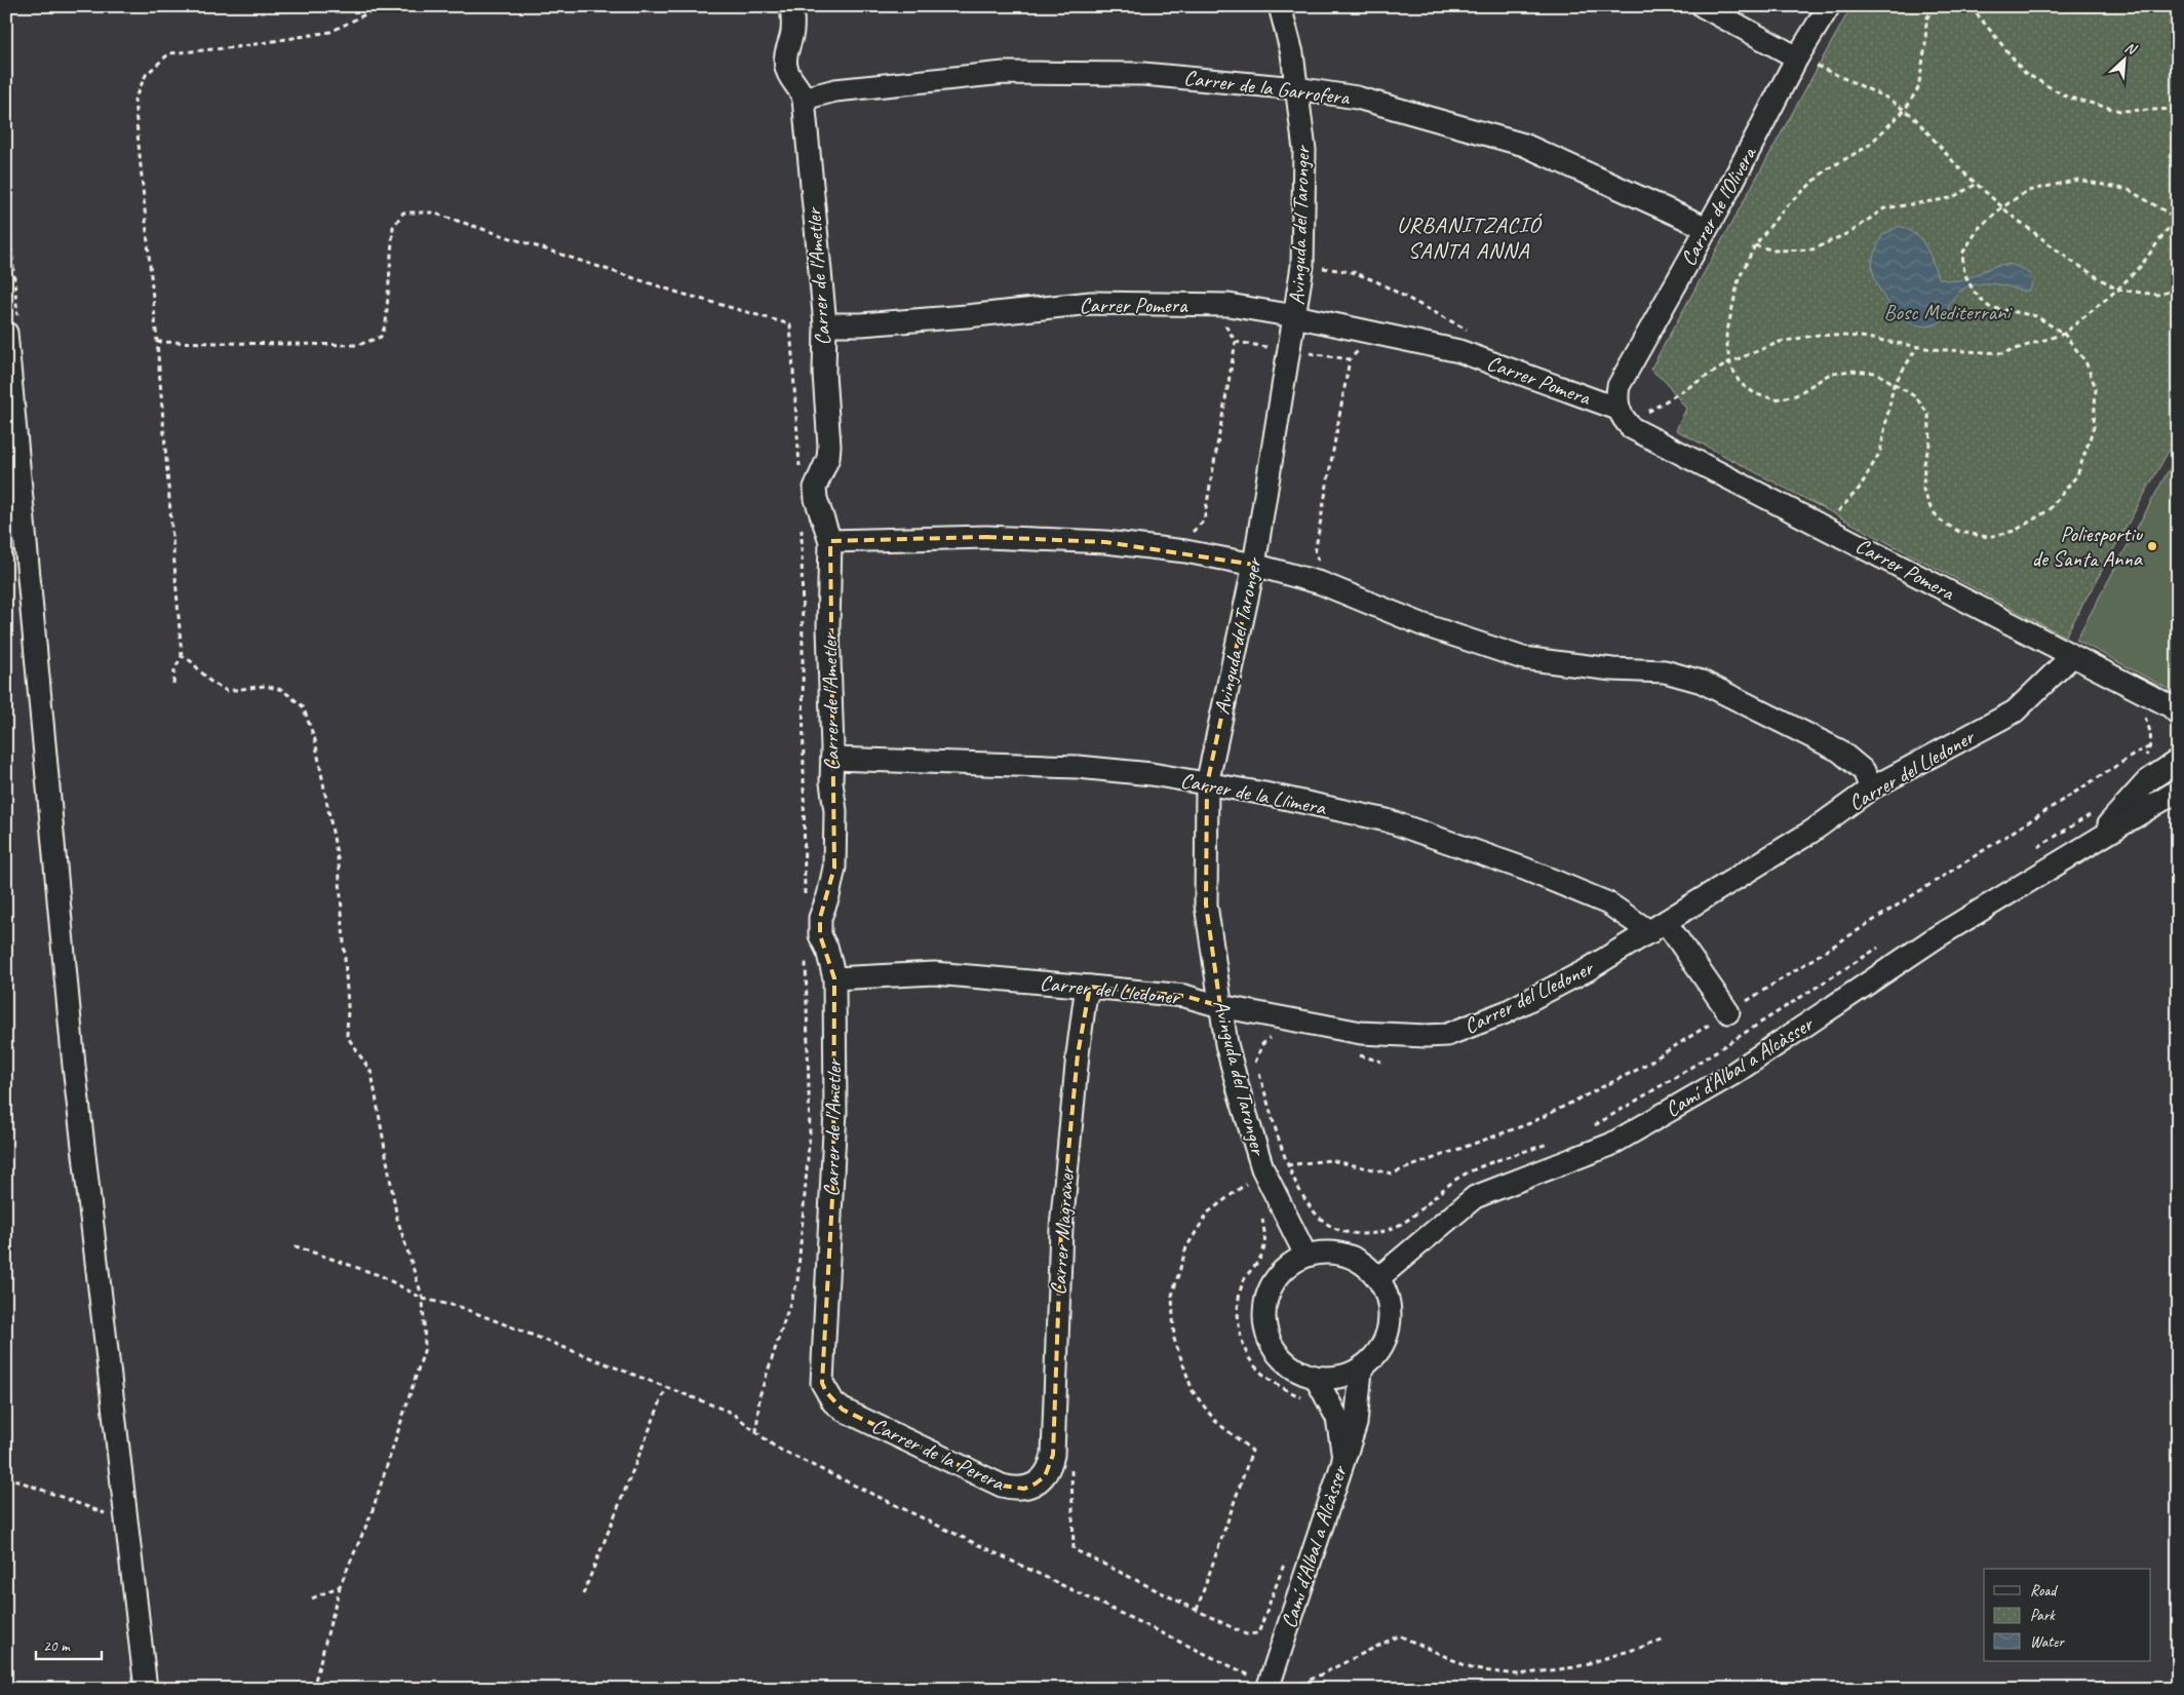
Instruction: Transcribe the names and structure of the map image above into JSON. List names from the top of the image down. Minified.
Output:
{"streets":{"street":["Carrer de la Garrofera","Carrer de l'Olivera","Avinguda del Taronger","Carrer de l'Ametler","Carrer Pomera","Carrer del Lledoner","Carrer de la Llimera","Camí d'Albal a Alcàsser","Carrer Magraner","Carrer de la Perera"]},"crossings":[["Carrer de la Garrofera","Carrer de l'Olivera"],["Carrer de la Garrofera","Avinguda del Taronger"],["Carrer de la Garrofera","Carrer de l'Ametler"],["Carrer de l'Olivera","Carrer Pomera"],["Avinguda del Taronger","Carrer Pomera"],["Avinguda del Taronger","Carrer del Lledoner"],["Avinguda del Taronger","Carrer de la Llimera"],["Avinguda del Taronger","Camí d'Albal a Alcàsser"],["Carrer de l'Ametler","Carrer Pomera"],["Carrer de l'Ametler","Carrer del Lledoner"],["Carrer de l'Ametler","Carrer de la Llimera"],["Carrer de l'Ametler","Carrer de la Perera"],["Carrer Pomera","Carrer del Lledoner"],["Carrer del Lledoner","Carrer de la Llimera"],["Carrer del Lledoner","Carrer Magraner"],["Carrer Magraner","Carrer de la Perera"]],"districts":["URBANITZACIÓ SANTA ANNA"],"parks":["Bosc Mediterrani"],"places":["Poliesportiu de Santa Anna"],"legend":["Road","Park","Water"],"scale_bar":"20 m","north":"top right"}
